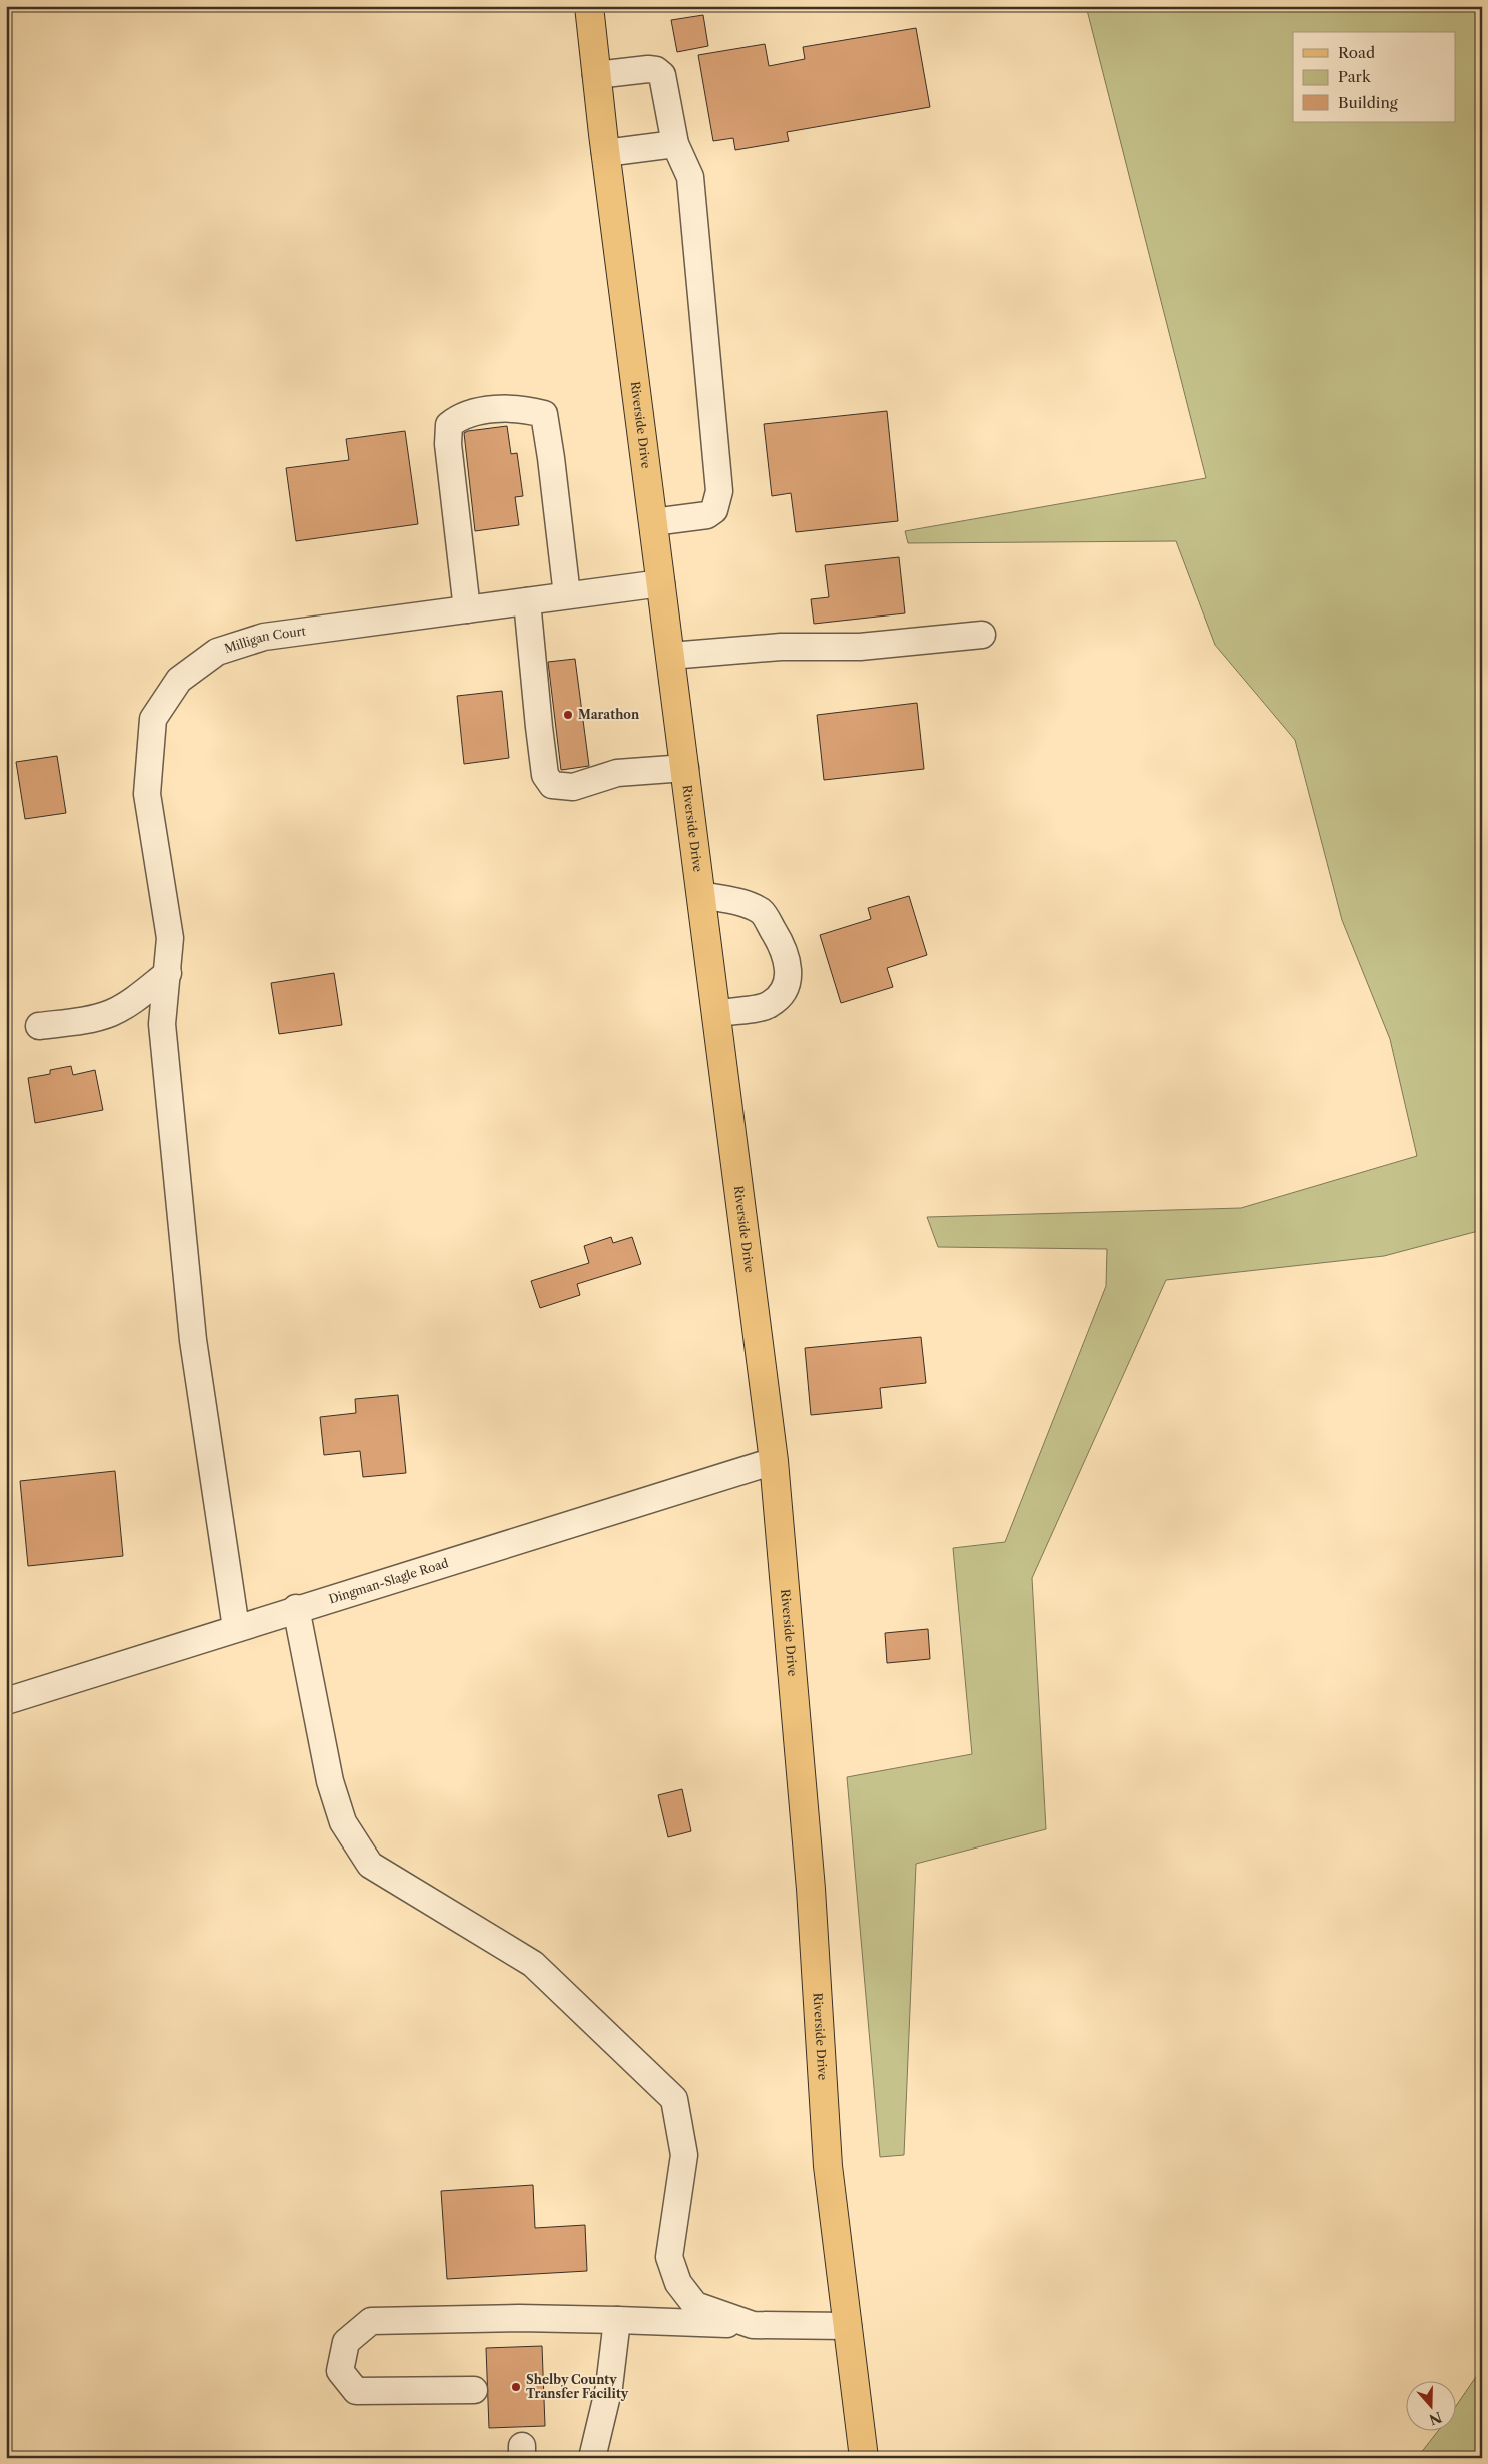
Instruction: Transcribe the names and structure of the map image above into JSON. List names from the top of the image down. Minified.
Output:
{"streets":{"main road":["Riverside Drive"],"street":["Milligan Court","Dingman-Slagle Road"]},"crossings":[["Riverside Drive","Milligan Court"],["Riverside Drive","Dingman-Slagle Road"],["Milligan Court","Dingman-Slagle Road"]],"places":["Marathon","Shelby County Transfer Facility"],"legend":["Road","Park","Building"],"north":"bottom"}
